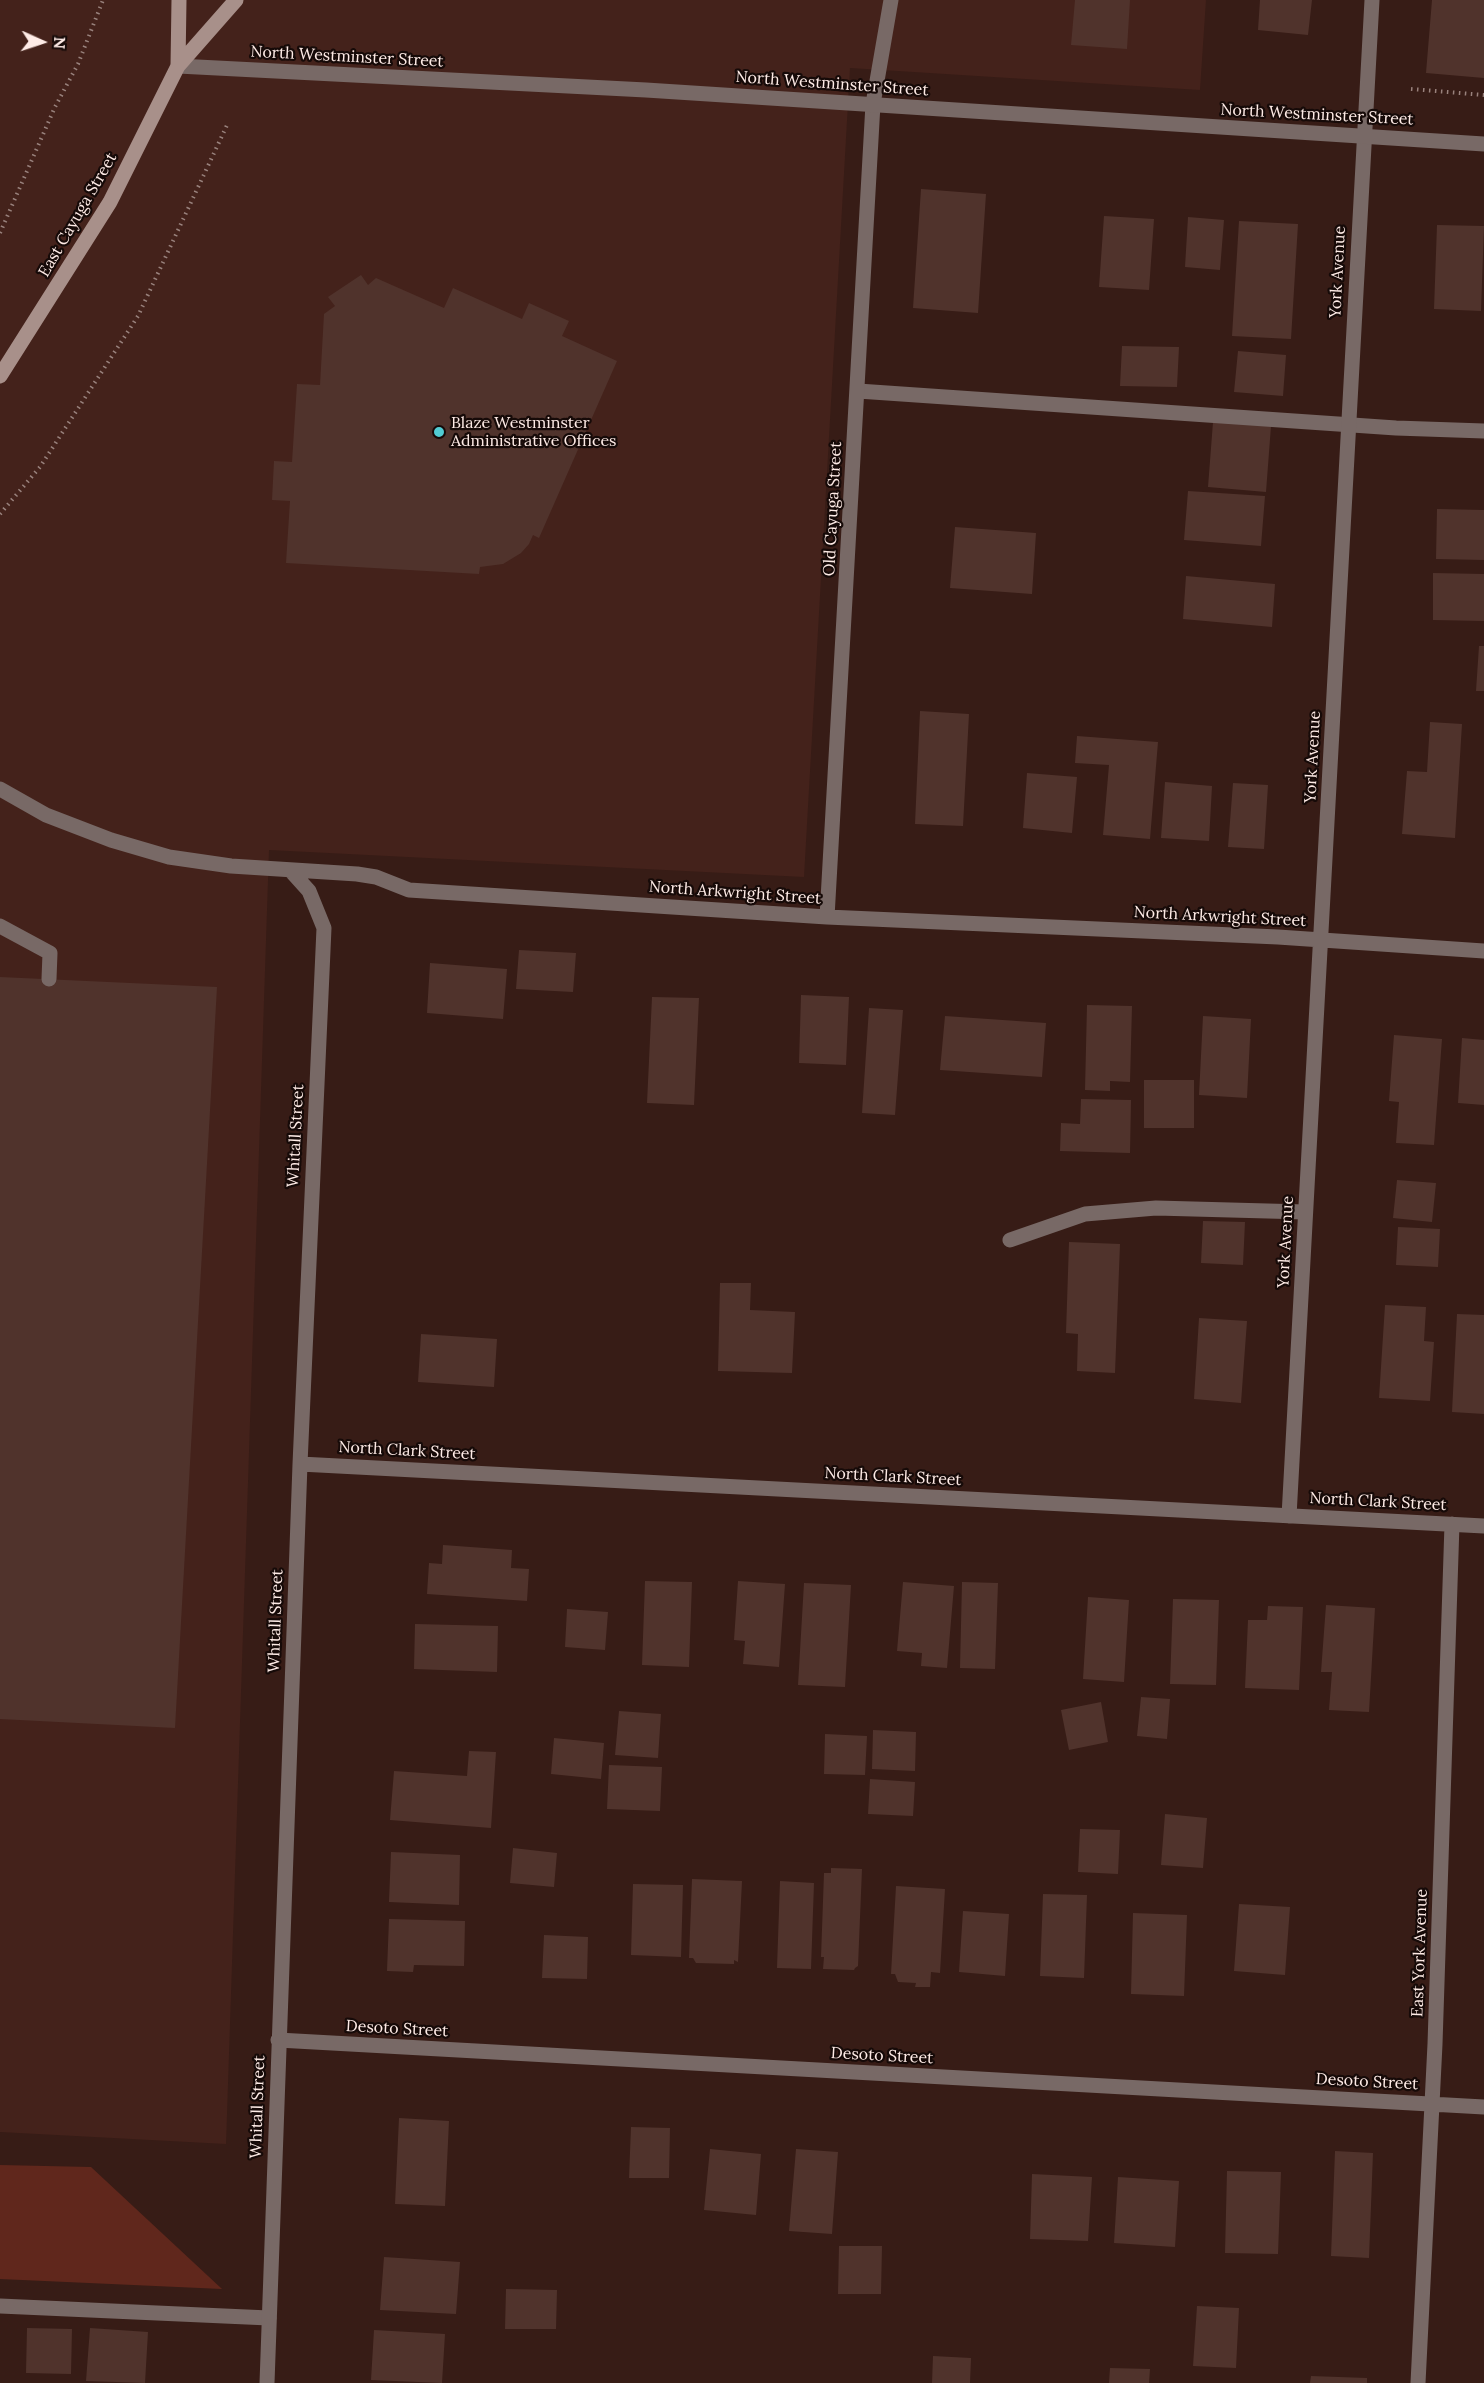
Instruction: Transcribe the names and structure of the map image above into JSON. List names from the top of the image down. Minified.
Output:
{"streets":{"main road":["East Cayuga Street"],"street":["North Westminster Street","York Avenue","Old Cayuga Street","North Arkwright Street","Whitall Street","North Clark Street","East York Avenue","Desoto Street"]},"crossings":[["North Westminster Street","East Cayuga Street"],["North Westminster Street","York Avenue"],["North Westminster Street","Old Cayuga Street"],["York Avenue","North Arkwright Street"],["York Avenue","North Clark Street"],["Old Cayuga Street","North Arkwright Street"],["North Arkwright Street","Whitall Street"],["Whitall Street","North Clark Street"],["Whitall Street","Desoto Street"],["North Clark Street","East York Avenue"],["East York Avenue","Desoto Street"]],"places":["Blaze Westminster Administrative Offices"],"north":"right"}
